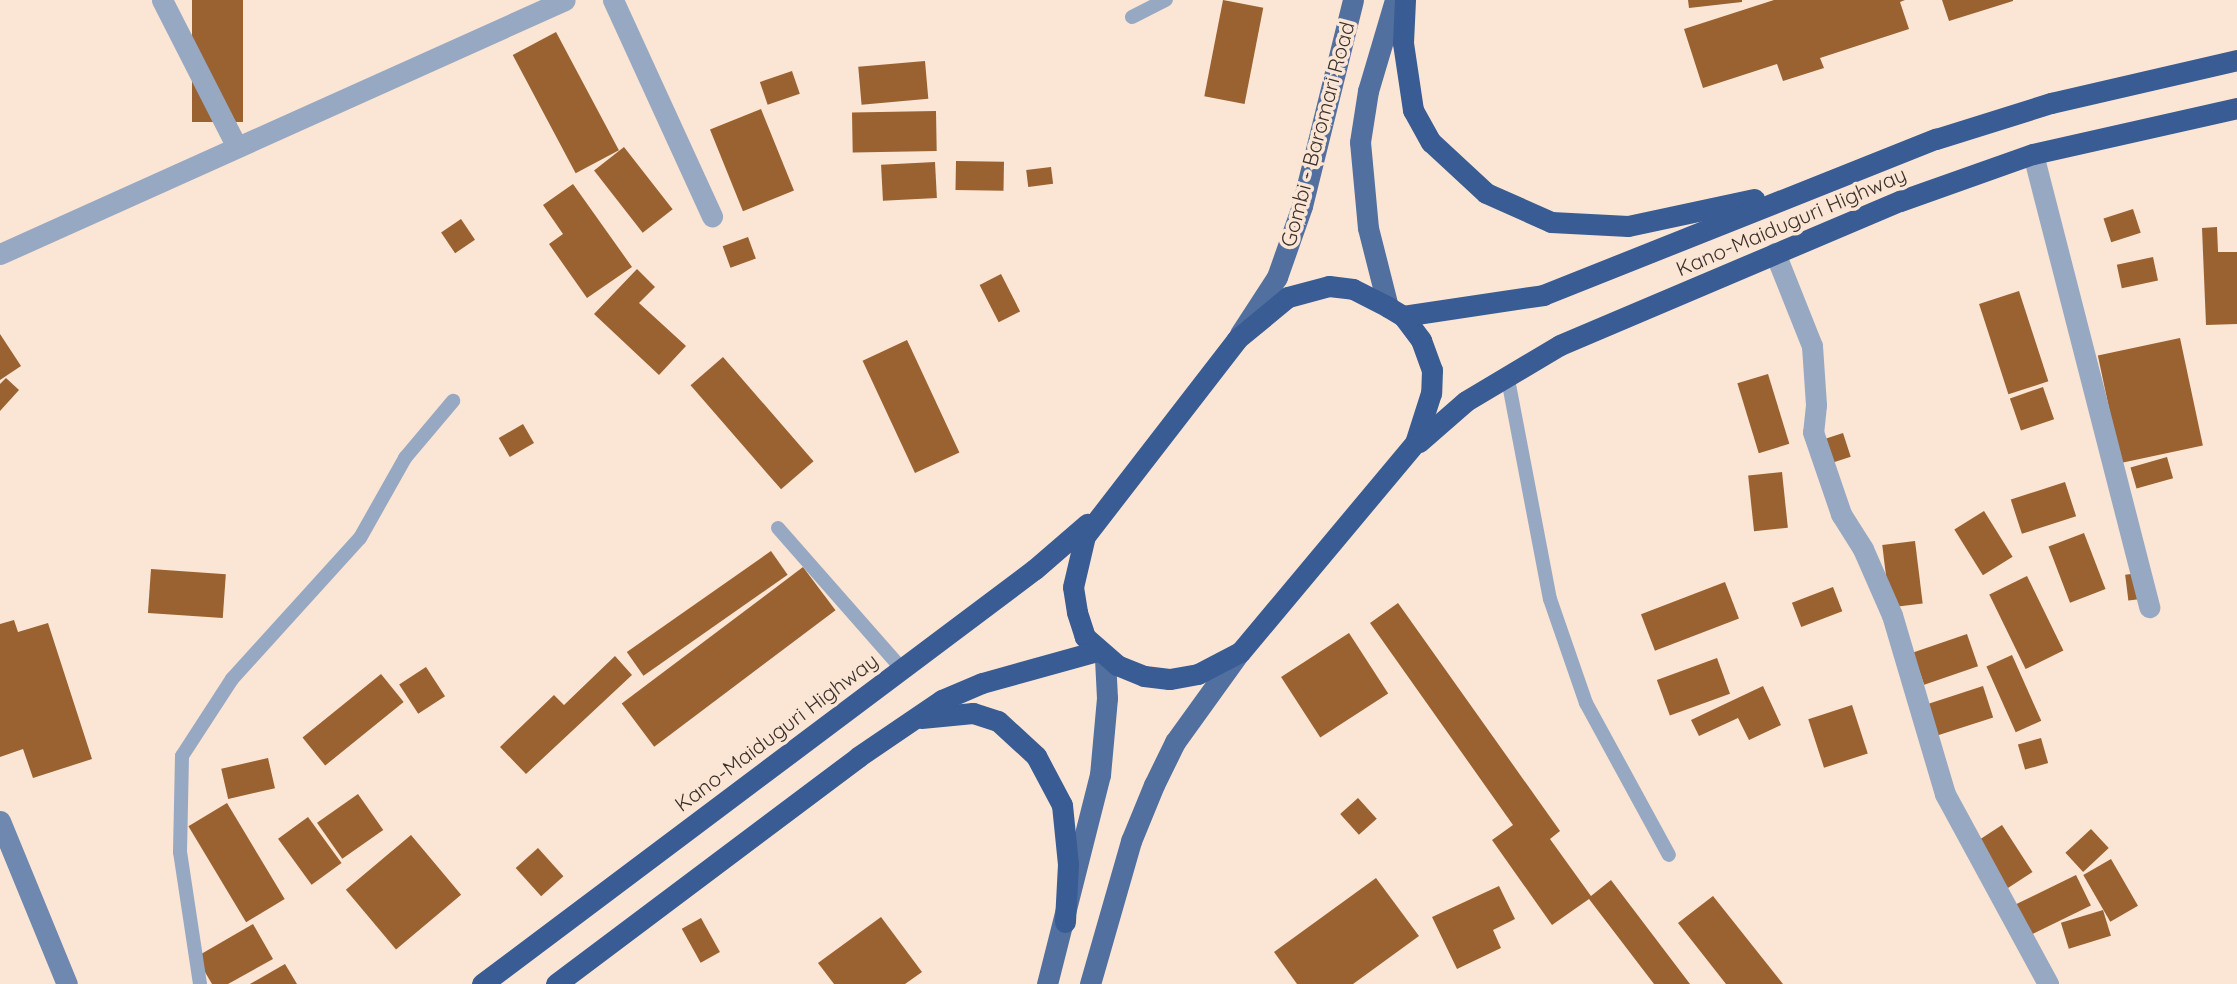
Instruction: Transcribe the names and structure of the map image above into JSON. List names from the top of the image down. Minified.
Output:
{"streets":{"highway":["Kano-Maiduguri Highway"],"main road":["Gombi - Baromari Road"]},"crossings":[["Gombi - Baromari Road","Kano-Maiduguri Highway"]]}
